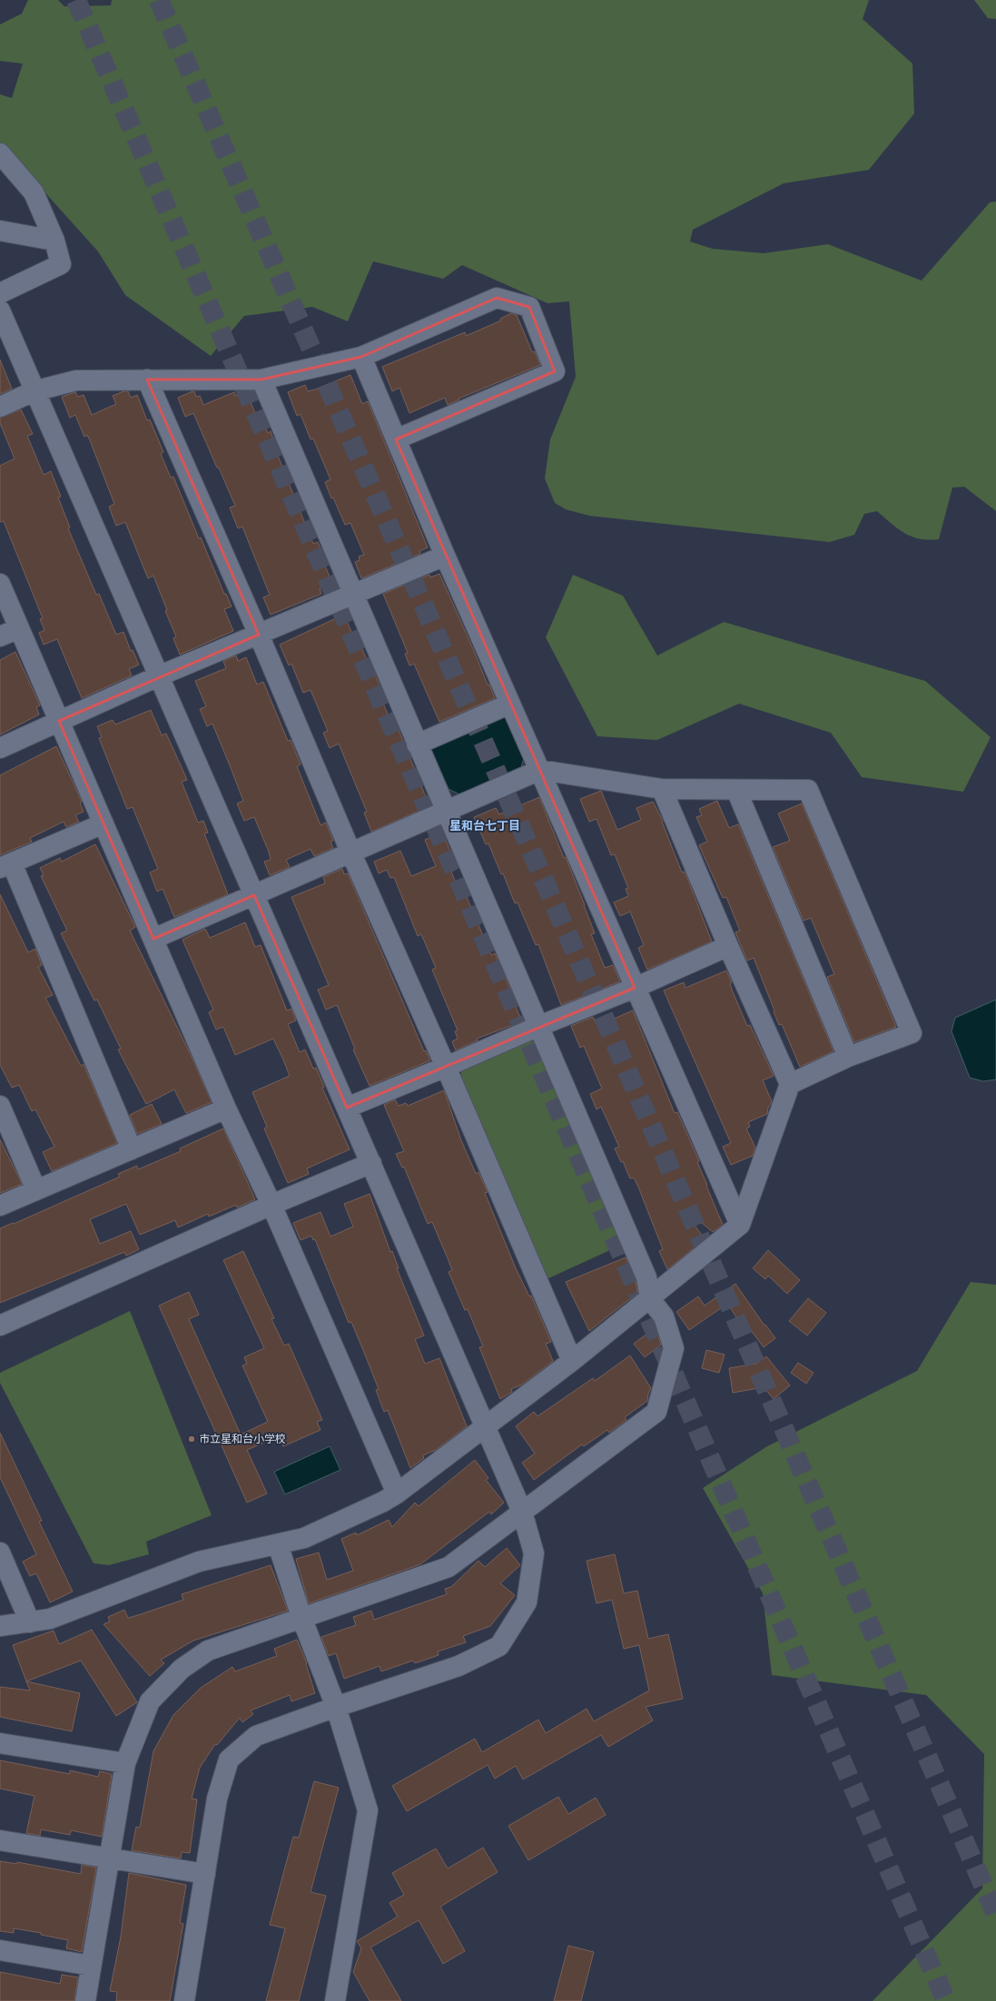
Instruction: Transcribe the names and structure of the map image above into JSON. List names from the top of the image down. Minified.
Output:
{"districts":["星和台七丁目"],"places":["市立星和台小学校"]}
